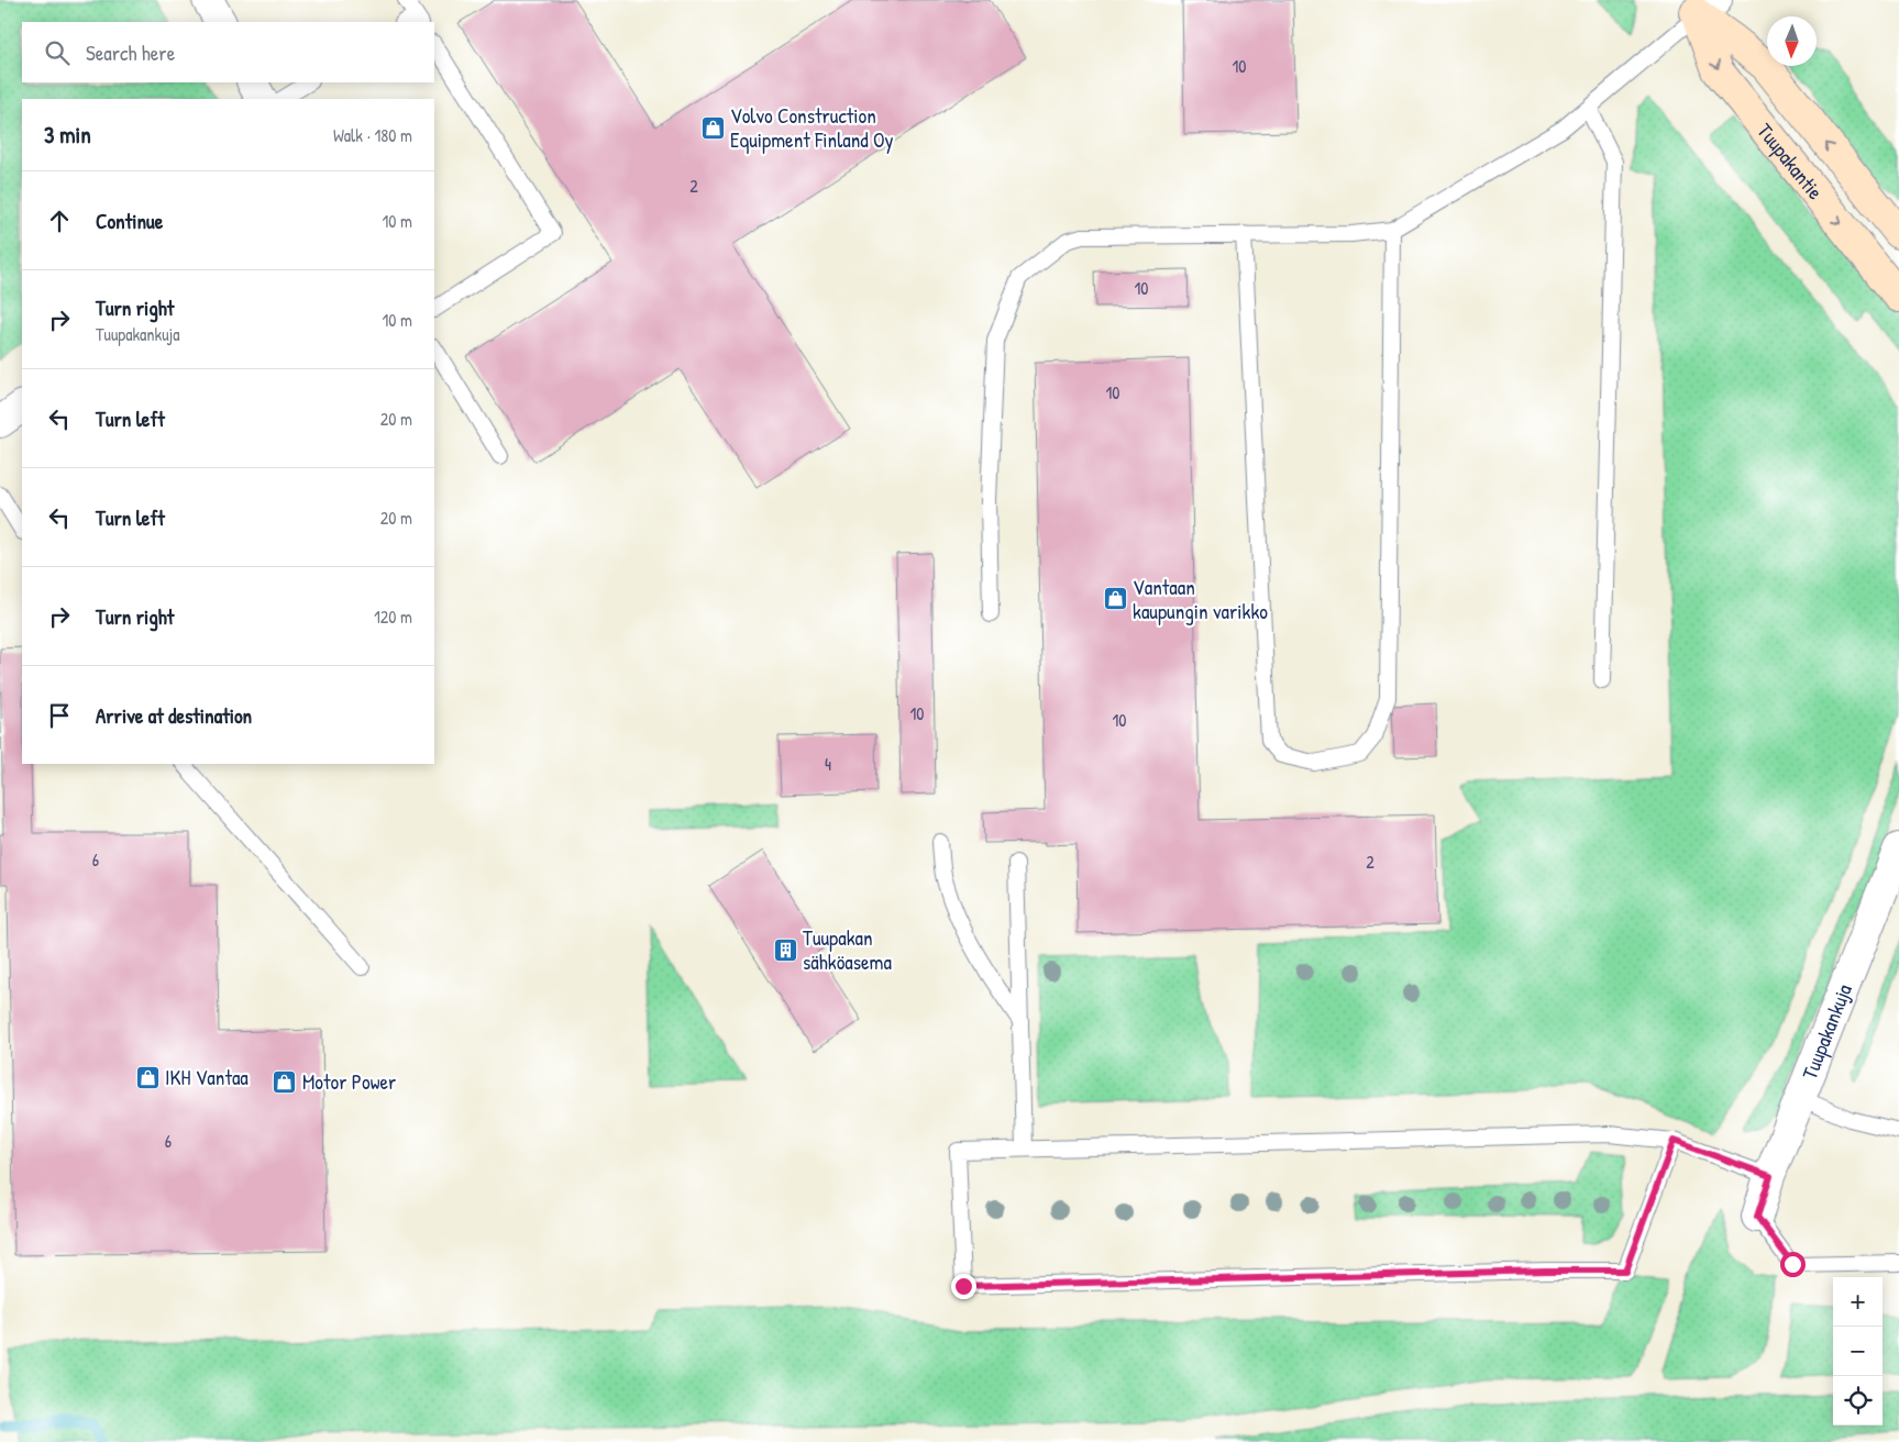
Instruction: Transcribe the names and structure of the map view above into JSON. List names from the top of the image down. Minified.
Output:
{"streets":{"main road":["Tuupakantie"],"street":["Tuupakankuja"]},"places":{"shop":["Volvo Construction Equipment Finland Oy","Vantaan kaupungin varikko","IKH Vantaa","Motor Power"],"building":["Tuupakan sähköasema"]},"house_numbers":["10","2","10","10","10","10","4","6","2","6"],"north":"bottom","page":{"search":"Search here","heading":["3 min","Walk · 180 m"],"list":[["Continue","10 m"],["Turn right","Tuupakankuja","10 m"],["Turn left","20 m"],["Turn left","20 m"],["Turn right","120 m"],"Arrive at destination"],"map_buttons":["+","−"]}}
